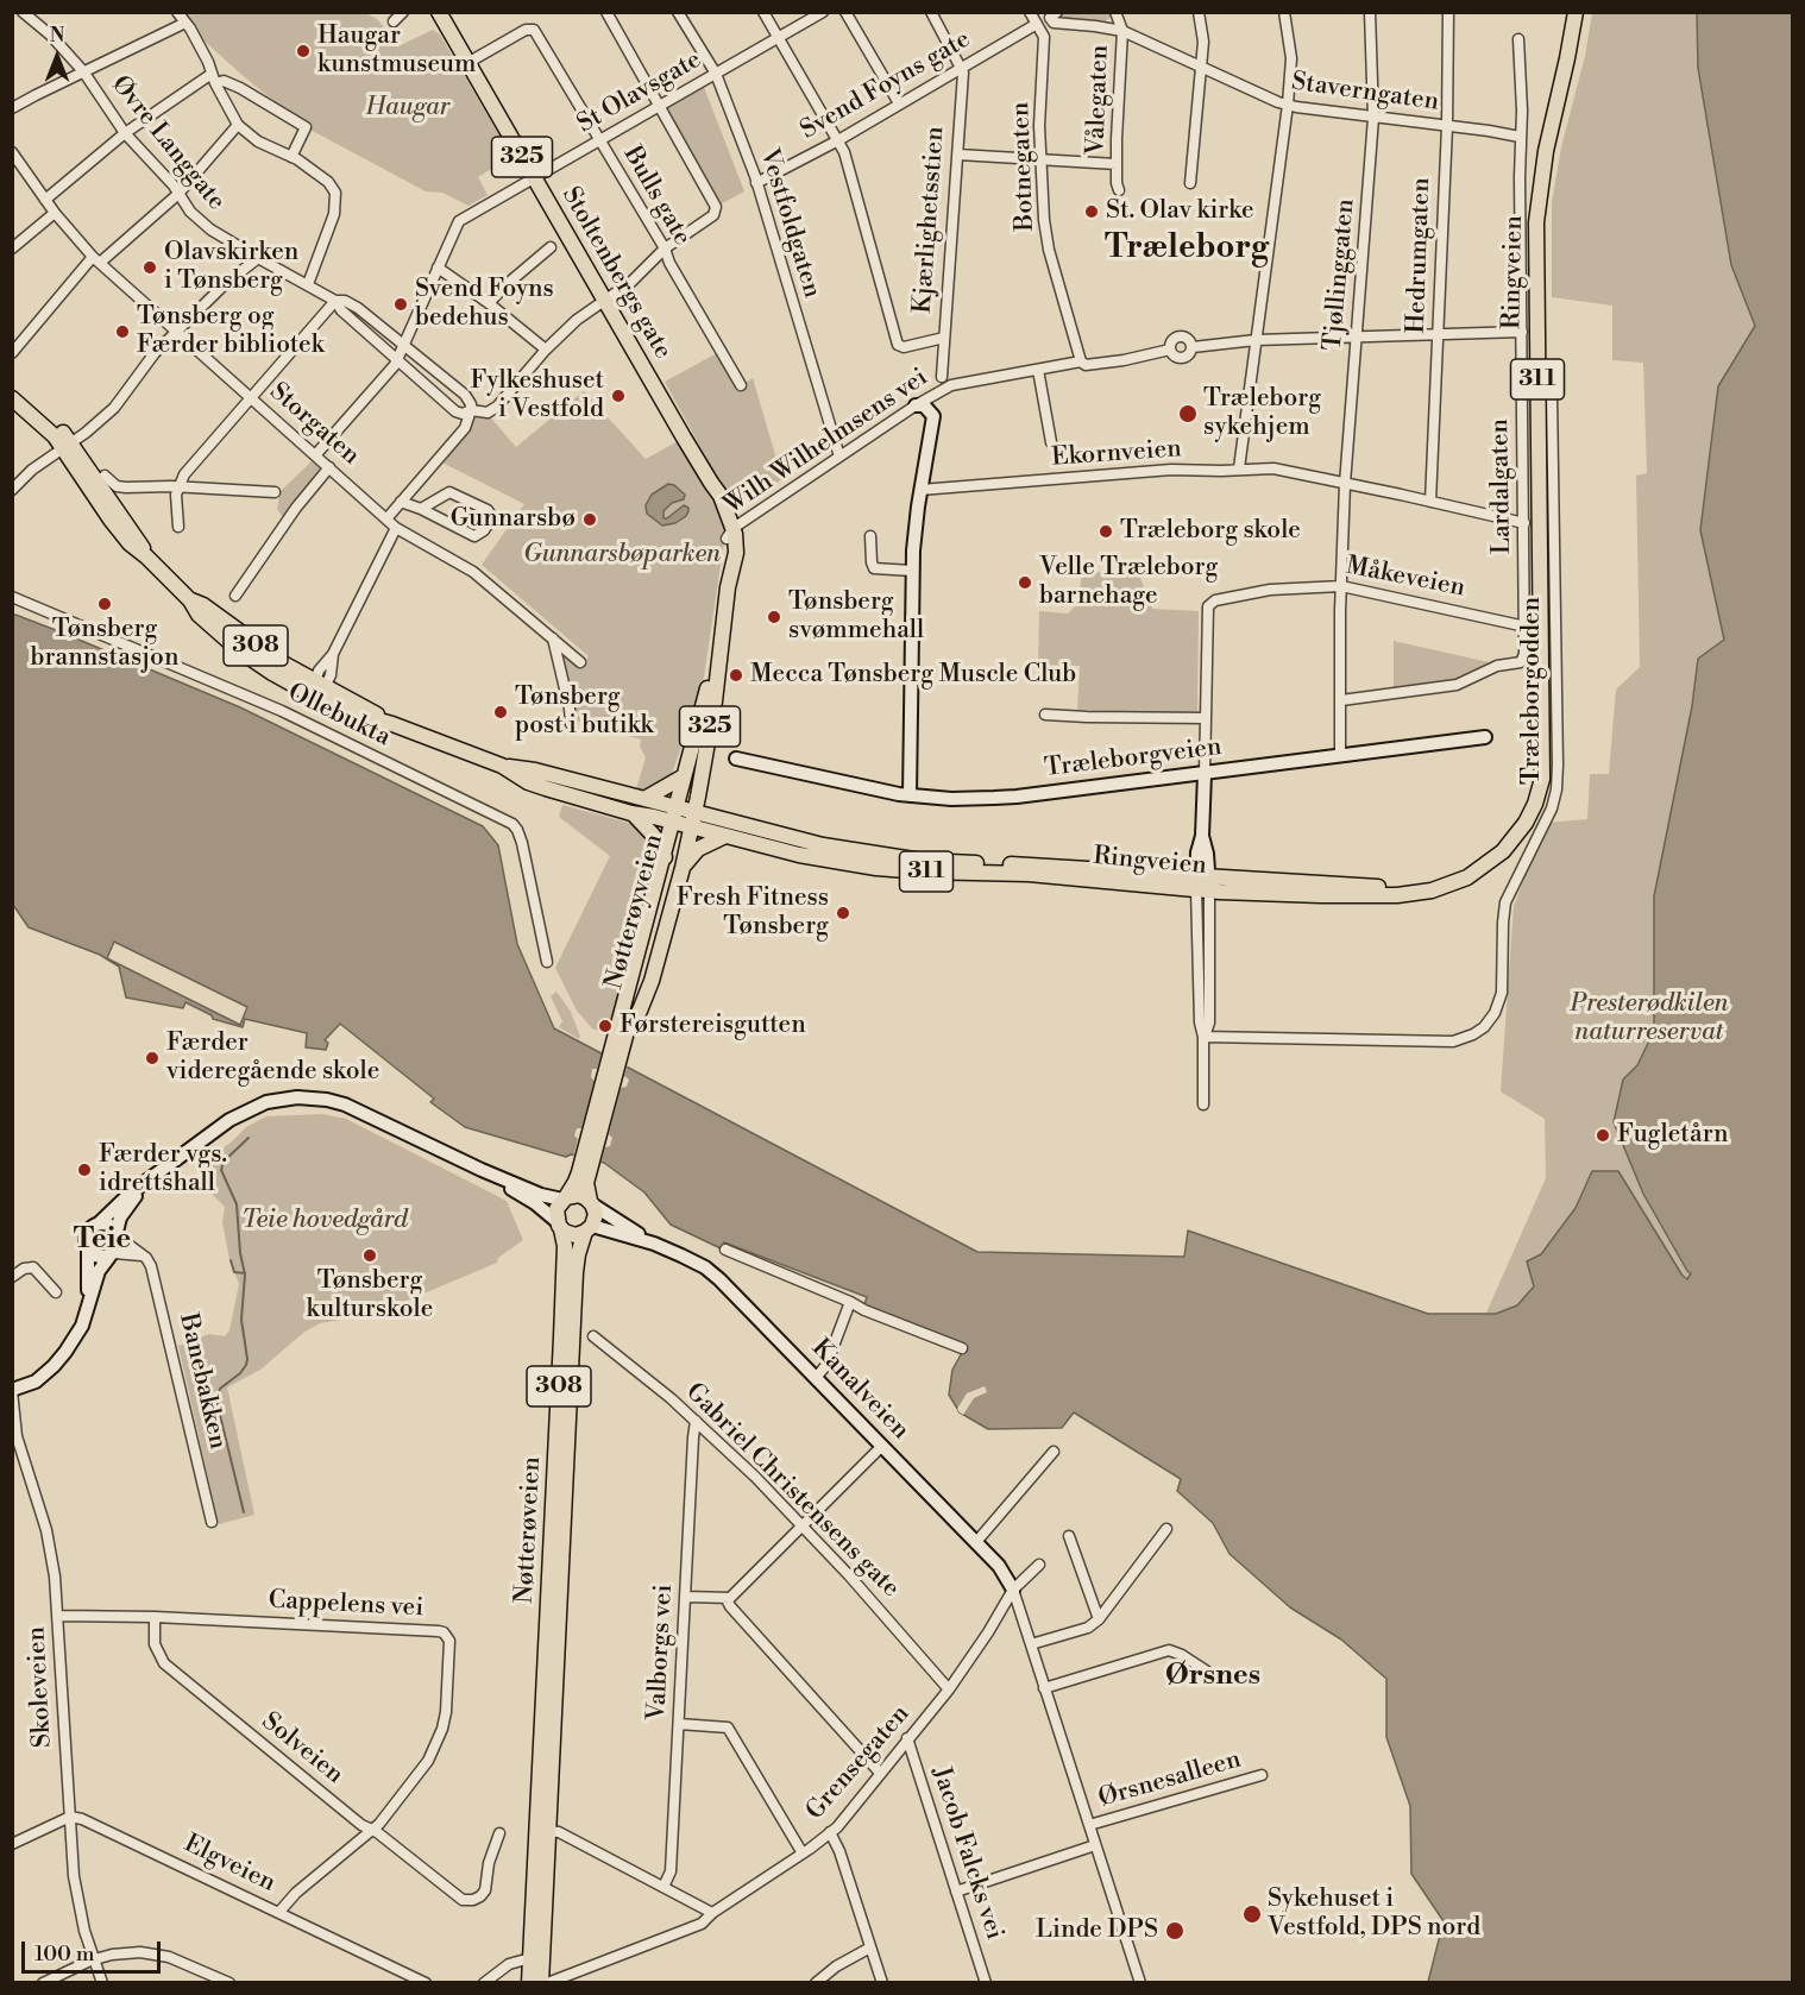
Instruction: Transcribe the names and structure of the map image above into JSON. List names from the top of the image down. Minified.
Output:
{"streets":{"main road":["325","Ringveien","Stoltenbergs gate","311","308","Nøtterøyveien","Nøtterøveien"],"street":["Svend Foyns gate","St Olavsgate","Staverngaten","Vålegaten","Øvre Langgate","Botnegaten","Bulls gate","Kjærlighetsstien","Vestfoldgaten","Hedrumgaten","Tjøllinggaten","Storgaten","Wilh Wilhelmsens vei","Ekornveien","Lardalgaten","Måkeveien","Træleborgodden","Ollebukta","Træleborgveien","Banebakken","Kanalveien","Gabriel Christensens gate","Cappelens vei","Valborgs vei","Skoleveien","Solveien","Grensegaten","Ørsnesalleen","Jacob Falcks vei","Elgveien"]},"crossings":[["Svend Foyns gate","Botnegaten"],["Svend Foyns gate","Kjærlighetsstien"],["Svend Foyns gate","Vestfoldgaten"],["St Olavsgate","Øvre Langgate"],["St Olavsgate","Bulls gate"],["St Olavsgate","Vestfoldgaten"],["St Olavsgate","Stoltenbergs gate"],["St Olavsgate","Storgaten"],["Staverngaten","Vålegaten"],["Staverngaten","Hedrumgaten"],["Staverngaten","Tjøllinggaten"],["Staverngaten","Lardalgaten"],["Botnegaten","Wilh Wilhelmsens vei"],["Bulls gate","Stoltenbergs gate"],["Vestfoldgaten","Wilh Wilhelmsens vei"],["Hedrumgaten","Ekornveien"],["Ringveien","Stoltenbergs gate"],["Ringveien","Måkeveien"],["Ringveien","308"],["Ringveien","Nøtterøyveien"],["Stoltenbergs gate","Wilh Wilhelmsens vei"],["Stoltenbergs gate","308"],["Stoltenbergs gate","Nøtterøyveien"],["Tjøllinggaten","Ekornveien"],["Tjøllinggaten","Lardalgaten"],["Tjøllinggaten","Måkeveien"],["Tjøllinggaten","Træleborgveien"],["Ekornveien","Lardalgaten"],["Lardalgaten","Måkeveien"],["Måkeveien","Træleborgveien"],["308","Nøtterøyveien"],["308","Kanalveien"],["308","Nøtterøveien"],["Kanalveien","Nøtterøveien"],["Kanalveien","Grensegaten"],["Kanalveien","Ørsnesalleen"],["Gabriel Christensens gate","Valborgs vei"],["Gabriel Christensens gate","Grensegaten"],["Cappelens vei","Solveien"],["Cappelens vei","Elgveien"],["Skoleveien","Elgveien"],["Grensegaten","Ørsnesalleen"],["Grensegaten","Jacob Falcks vei"],["Ørsnesalleen","Jacob Falcks vei"]],"districts":["Træleborg","Teie","Ørsnes"],"parks":["Haugar","Gunnarsbøparken","Presterødkilen naturreservat","Teie hovedgård"],"places":["Haugar kunstmuseum","St. Olav kirke","Olavskirken i Tønsberg","Svend Foyns bedehus","Tønsberg og Færder bibliotek","Fylkeshuset i Vestfold","Træleborg sykehjem","Gunnarsbø","Træleborg skole","Velle Træleborg barnehage","Tønsberg brannstasjon","Tønsberg svømmehall","Mecca Tønsberg Muscle Club","Tønsberg post i butikk","Fresh Fitness Tønsberg","Førstereisgutten","Færder videregående skole","Fugletårn","Færder vgs. idrettshall","Tønsberg kulturskole","Sykehuset i Vestfold, DPS nord","Linde DPS"],"scale_bar":"100 m","north":"top"}
